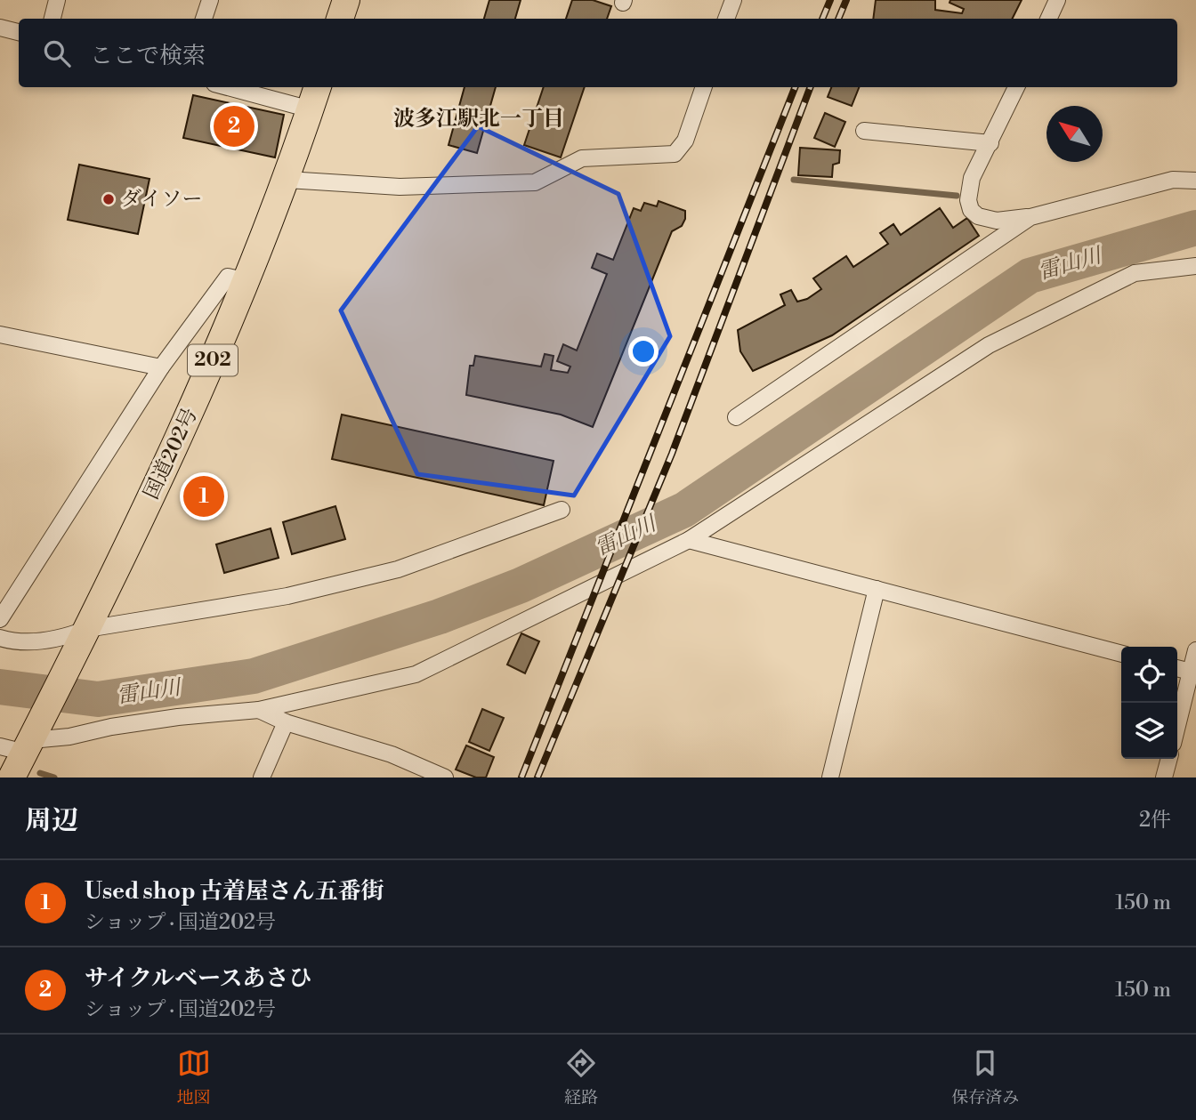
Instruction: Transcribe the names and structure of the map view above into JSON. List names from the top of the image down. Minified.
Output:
{"streets":{"highway":["202","国道202号"]},"districts":["波多江駅北一丁目"],"water":["雷山川"],"places":["ダイソー"],"north":"top left","page":{"search":"ここで検索","pins":["2","1"],"heading":["周辺","2件"],"list":[{"mark":"1","name":"Used shop 古着屋さん五番街","note":"ショップ · 国道202号","value":"150 m"},{"mark":"2","name":"サイクルベースあさひ","note":"ショップ · 国道202号","value":"150 m"}],"nav":["地図","経路","保存済み"]}}
